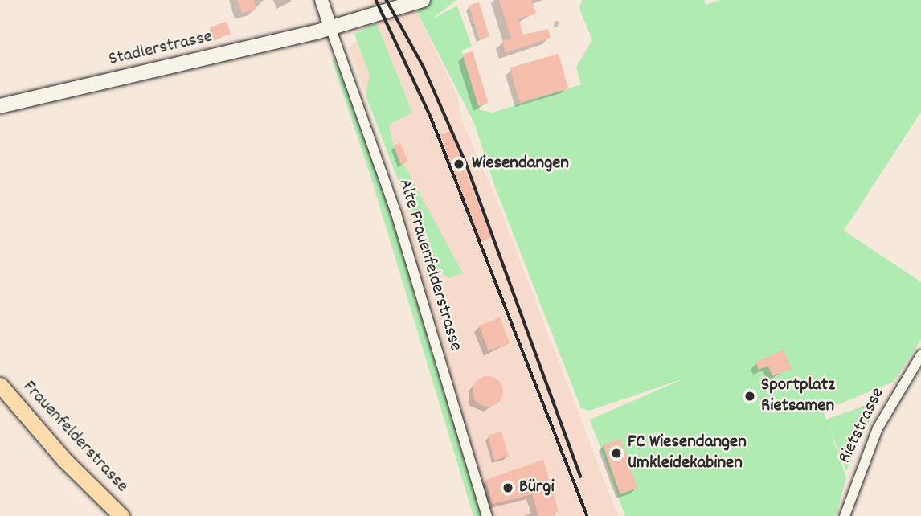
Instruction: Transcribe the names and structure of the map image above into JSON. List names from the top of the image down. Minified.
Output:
{"streets":{"main road":["Stadlerstrasse","Frauenfelderstrasse"],"street":["Alte Frauenfelderstrasse","Rietstrasse"]},"crossings":[["Stadlerstrasse","Alte Frauenfelderstrasse"]],"places":["Wiesendangen","Sportplatz Rietsamen","FC Wiesendangen Umkleidekabinen","Bürgi"]}
